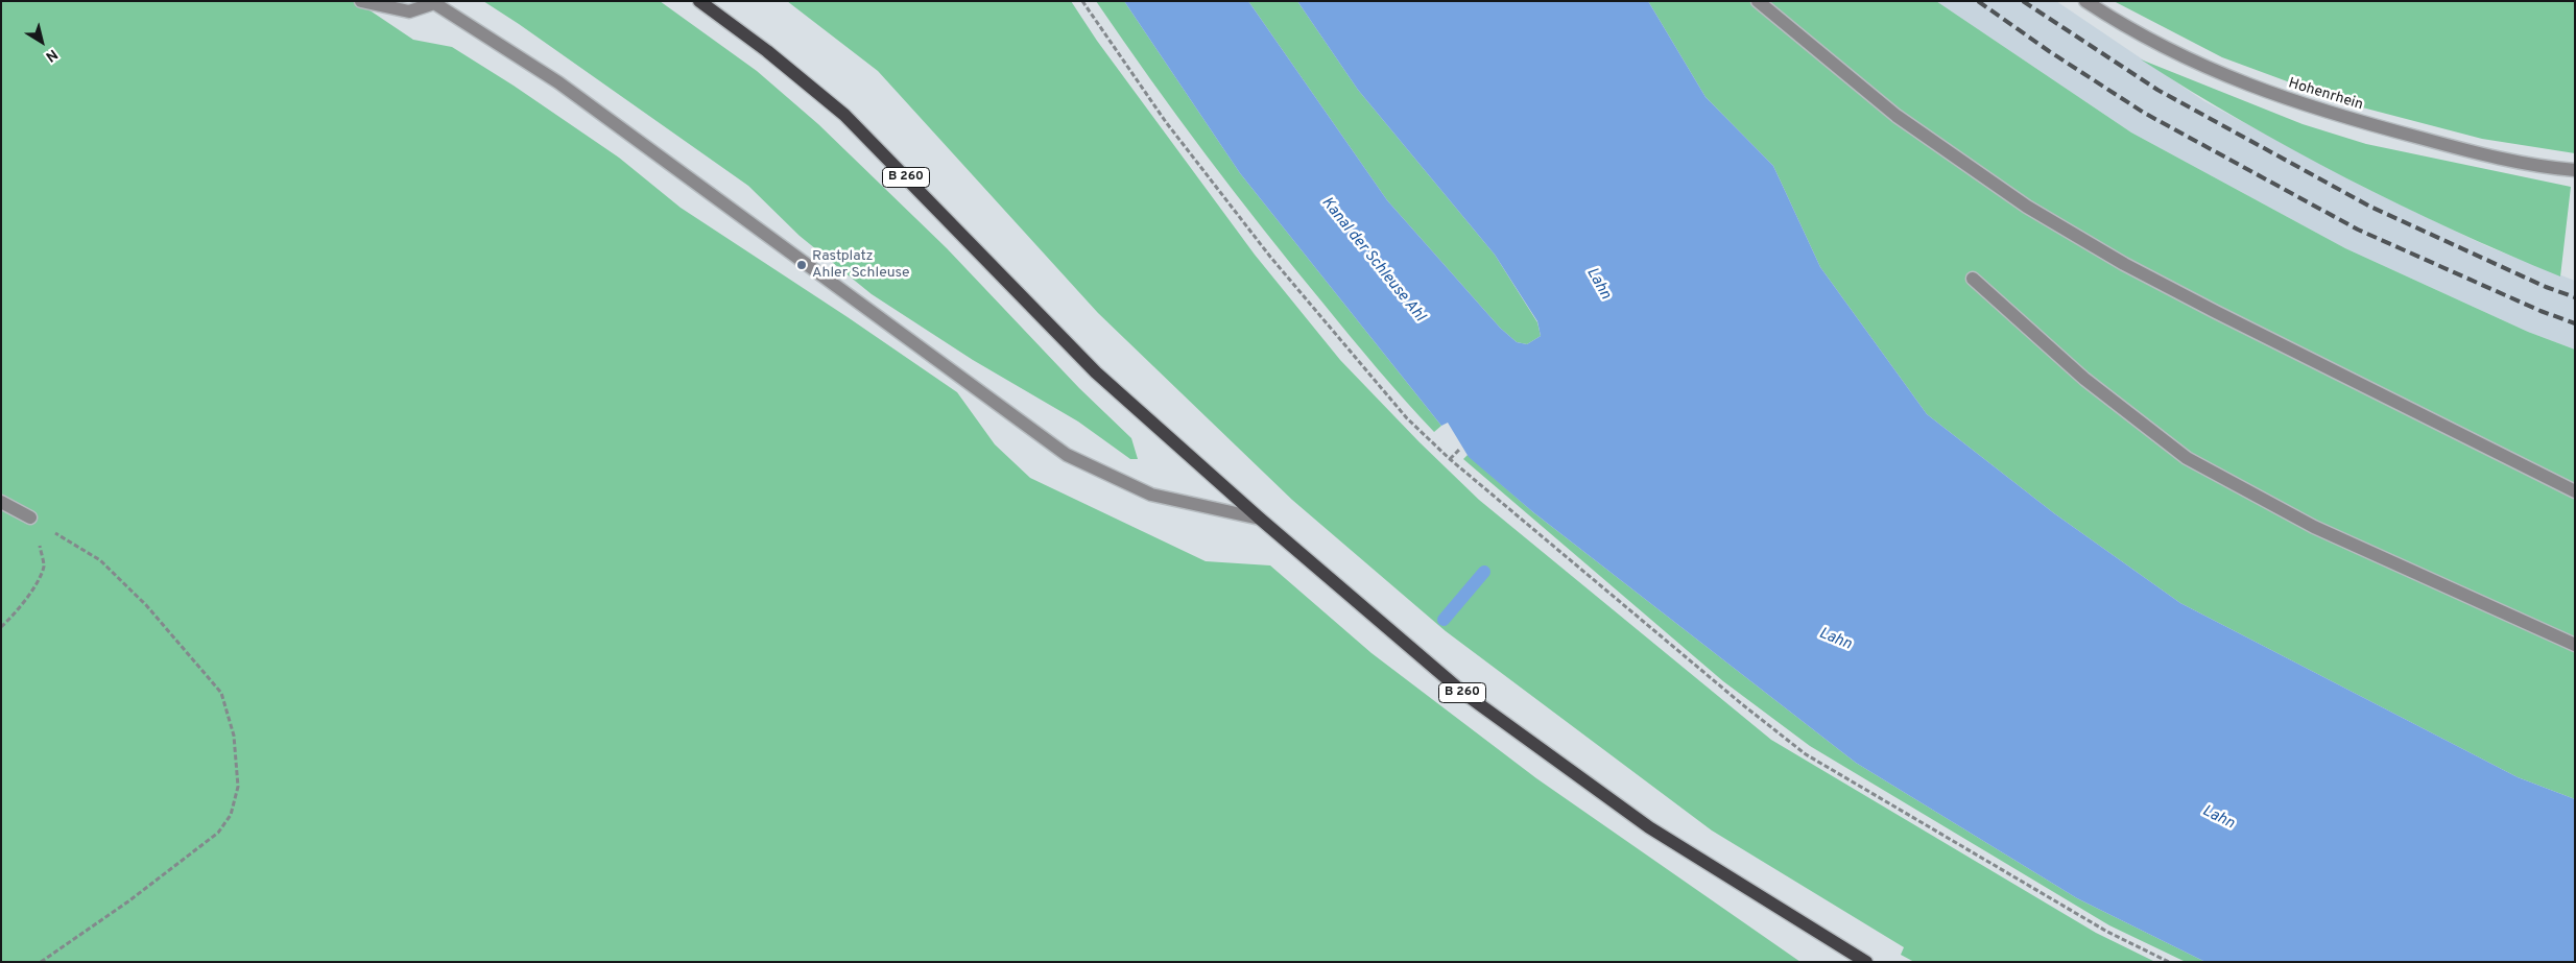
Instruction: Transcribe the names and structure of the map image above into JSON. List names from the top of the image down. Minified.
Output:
{"streets":{"main road":["B 260"],"street":["Hohenrhein"]},"water":["Kanal der Schleuse Ahl","Lahn"],"places":["Rastplatz Ahler Schleuse"],"north":"bottom right"}
